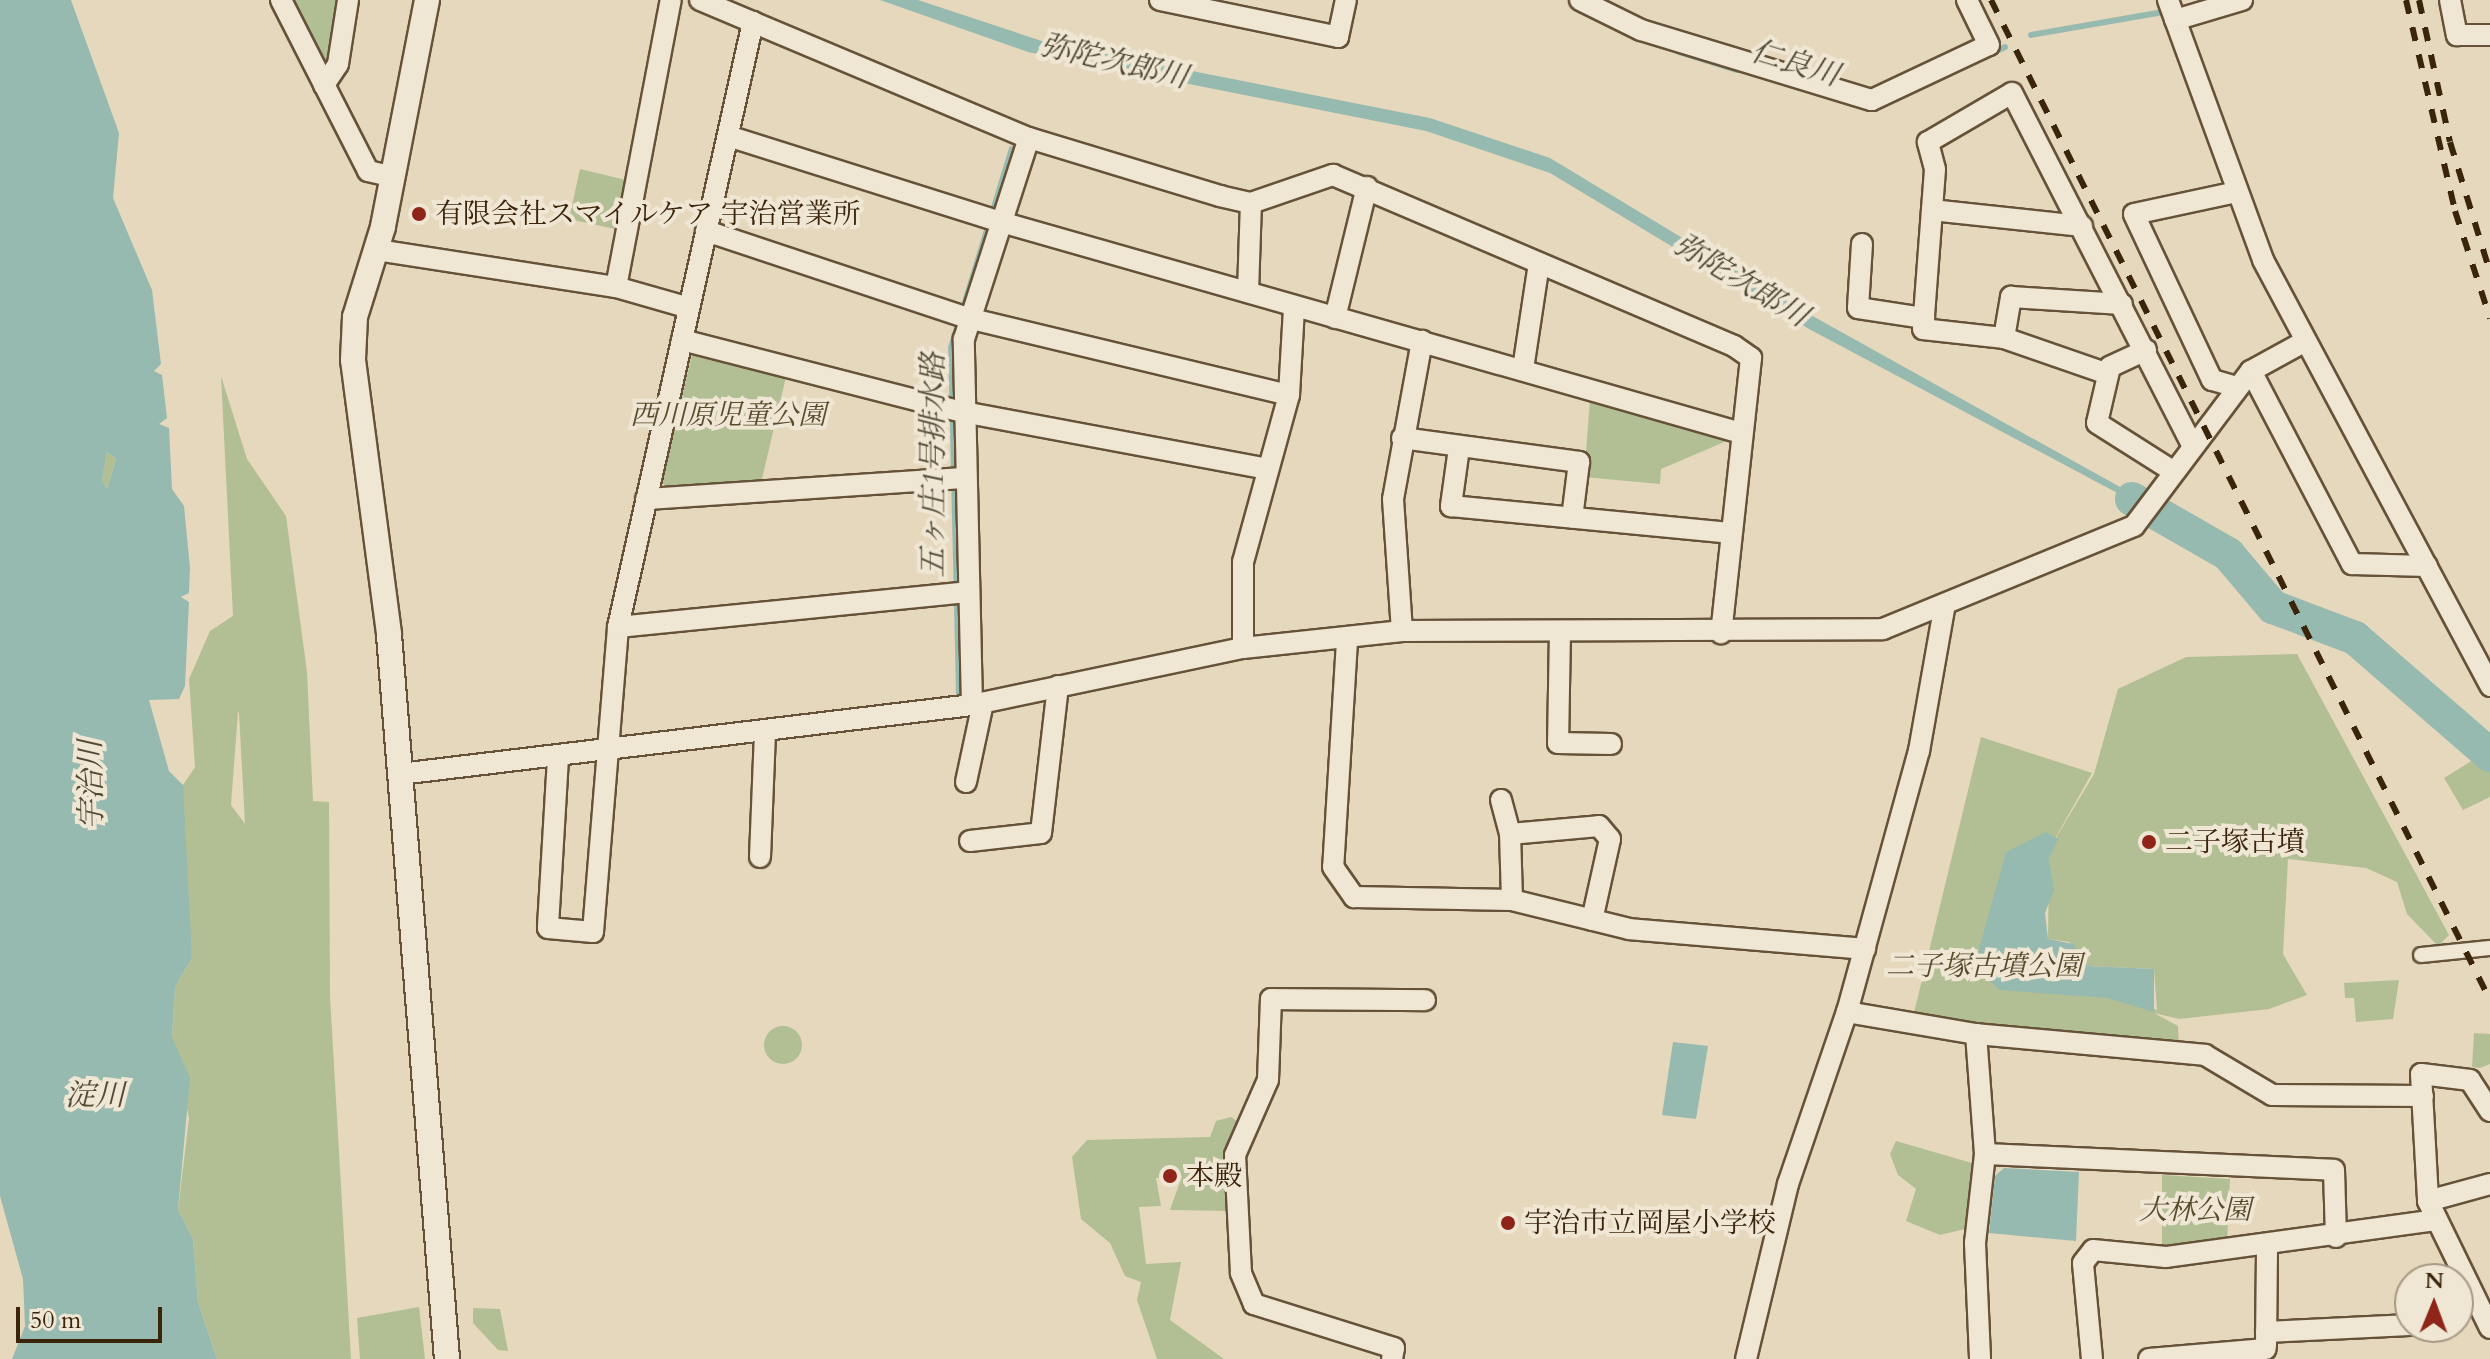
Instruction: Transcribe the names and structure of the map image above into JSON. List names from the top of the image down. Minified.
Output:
{"water":["弥陀次郎川","仁良川","五ヶ庄1号排水路","宇治川","淀川"],"parks":["西川原児童公園","二子塚古墳公園","大林公園"],"places":["有限会社スマイルケア 宇治営業所","二子塚古墳","本殿","宇治市立岡屋小学校"],"scale_bar":"50 m","north":"top"}
